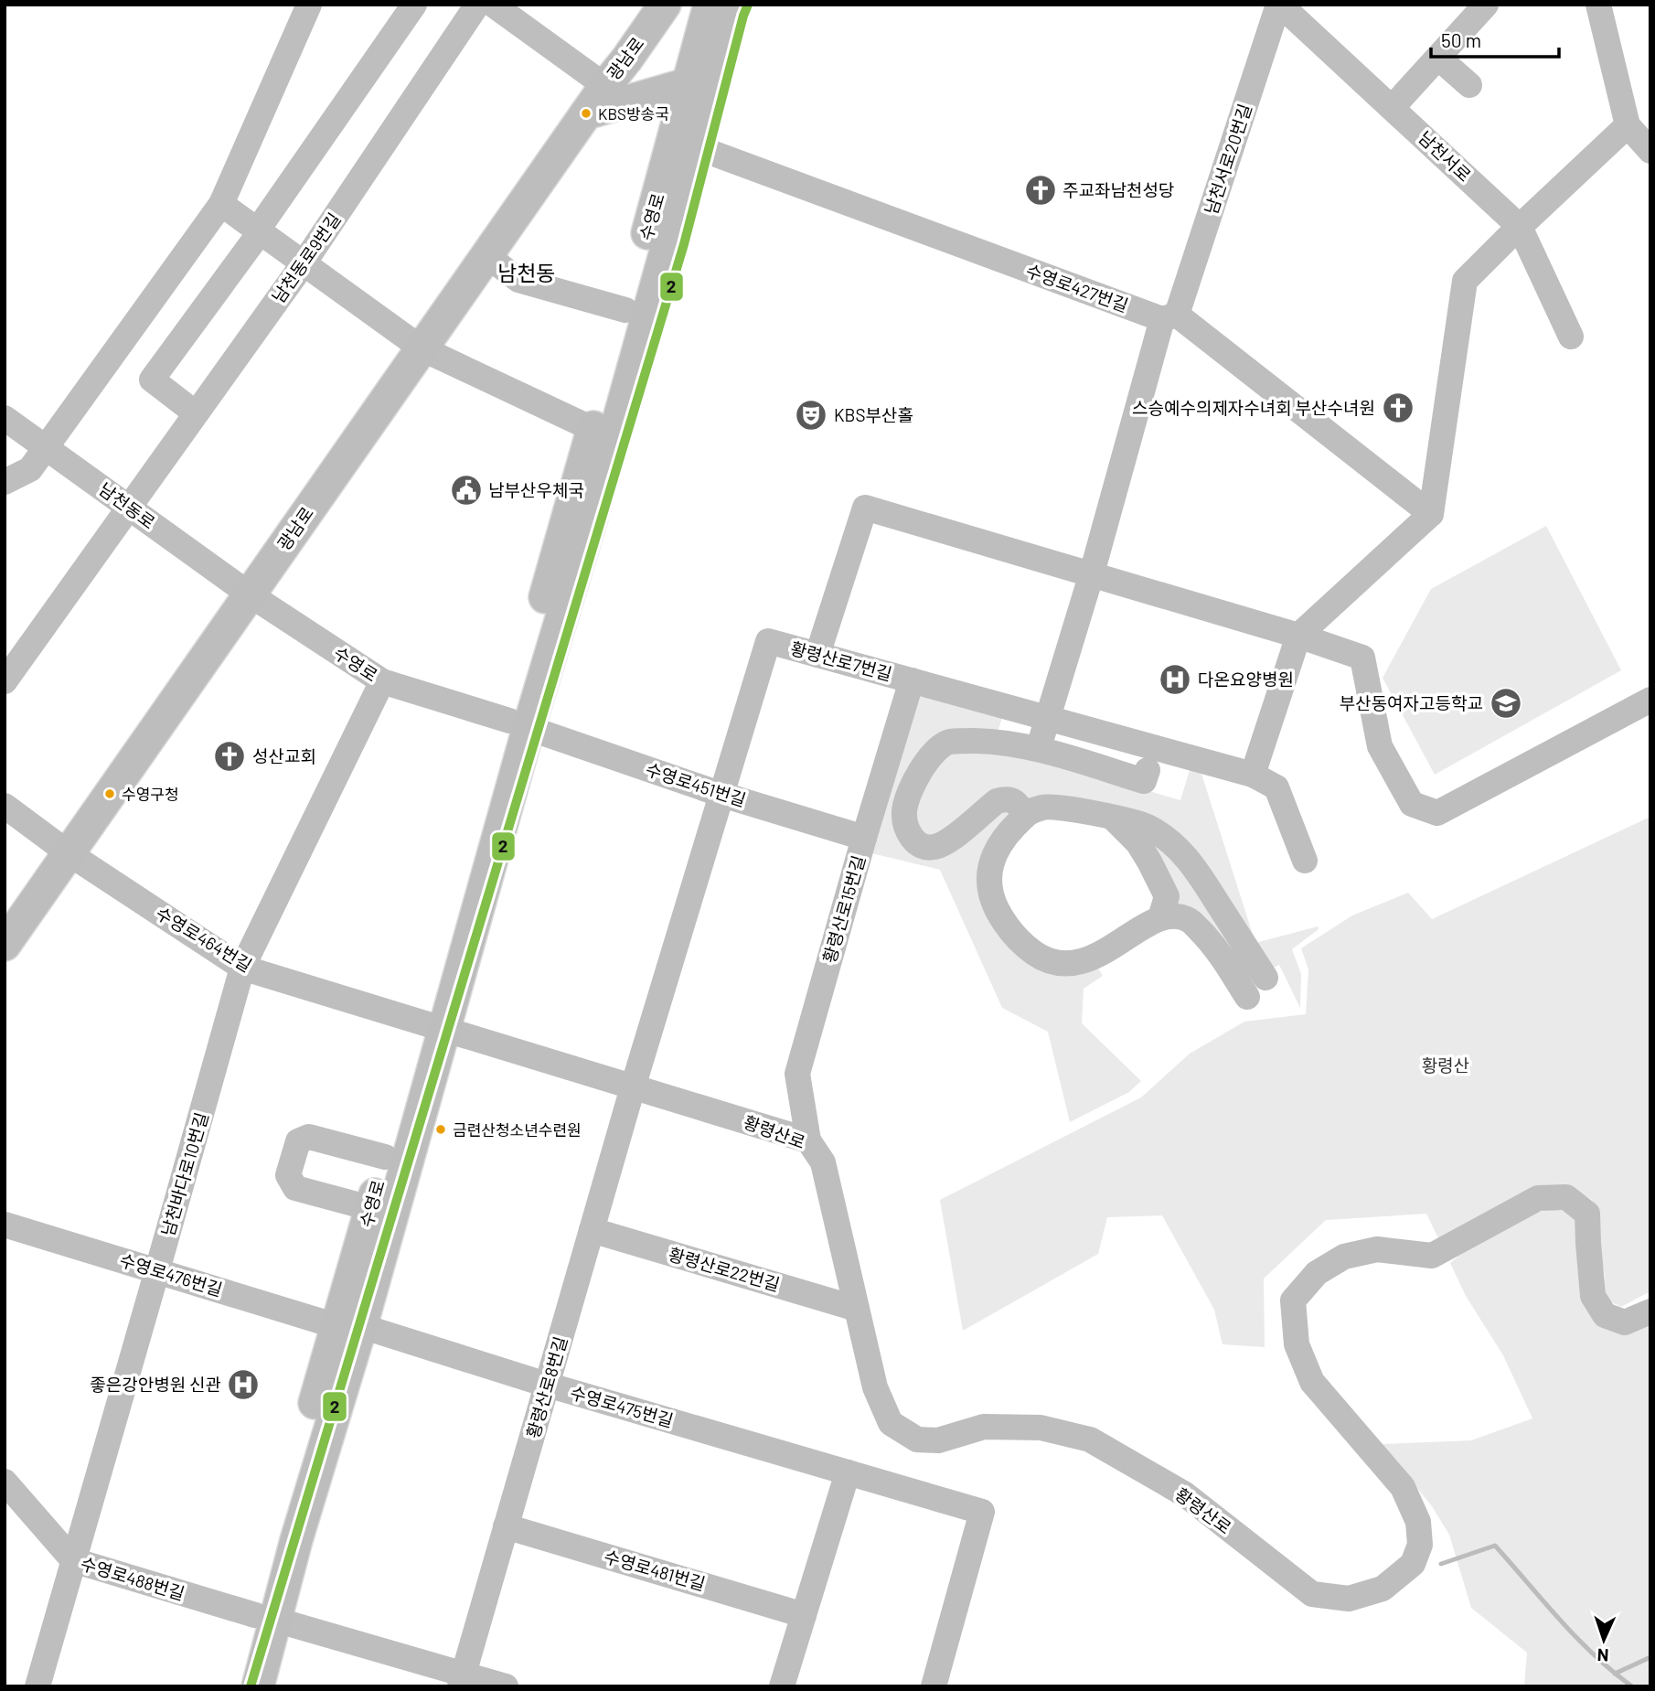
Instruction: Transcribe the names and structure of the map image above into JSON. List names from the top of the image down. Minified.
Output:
{"streets":{"main road":["광남로","수영로"],"street":["남천서로","남천서로20번길","남천동로9번길","수영로427번길","남천동로","황령산로7번길","수영로451번길","황령산로15번길","수영로464번길","황령산로","남천바다로10번길","황령산로22번길","수영로476번길","황령산로8번길","수영로475번길","수영로481번길","수영로488번길"]},"crossings":[["광남로","수영로"],["광남로","남천동로"],["광남로","수영로464번길"],["남천서로","남천서로20번길"],["남천서로20번길","수영로427번길"],["남천서로20번길","황령산로7번길"],["수영로","수영로427번길"],["수영로","남천동로"],["수영로","수영로451번길"],["수영로","수영로464번길"],["수영로","황령산로"],["수영로","남천바다로10번길"],["수영로","수영로476번길"],["수영로","수영로475번길"],["수영로","수영로488번길"],["남천동로9번길","남천동로"],["황령산로7번길","수영로451번길"],["황령산로7번길","황령산로15번길"],["황령산로7번길","황령산로"],["황령산로7번길","황령산로8번길"],["수영로451번길","황령산로15번길"],["황령산로15번길","황령산로"],["수영로464번길","황령산로"],["수영로464번길","남천바다로10번길"],["황령산로","황령산로22번길"],["황령산로","황령산로8번길"],["남천바다로10번길","수영로476번길"],["남천바다로10번길","수영로488번길"],["황령산로22번길","황령산로8번길"],["수영로476번길","수영로475번길"],["황령산로8번길","수영로475번길"],["황령산로8번길","수영로481번길"],["황령산로8번길","수영로488번길"]],"districts":["남천동"],"parks":["황령산"],"places":{"other":["KBS방송국","수영구청","금련산청소년수련원"],"church":["주교좌남천성당","스승예수의제자수녀회 부산수녀원","성산교회"],"theatre":["KBS부산홀"],"public building":["남부산우체국"],"hospital":["다온요양병원","좋은강안병원 신관"],"school or university":["부산동여자고등학교"]},"lines":["transit line 2"],"scale_bar":"50 m","north":"bottom"}
